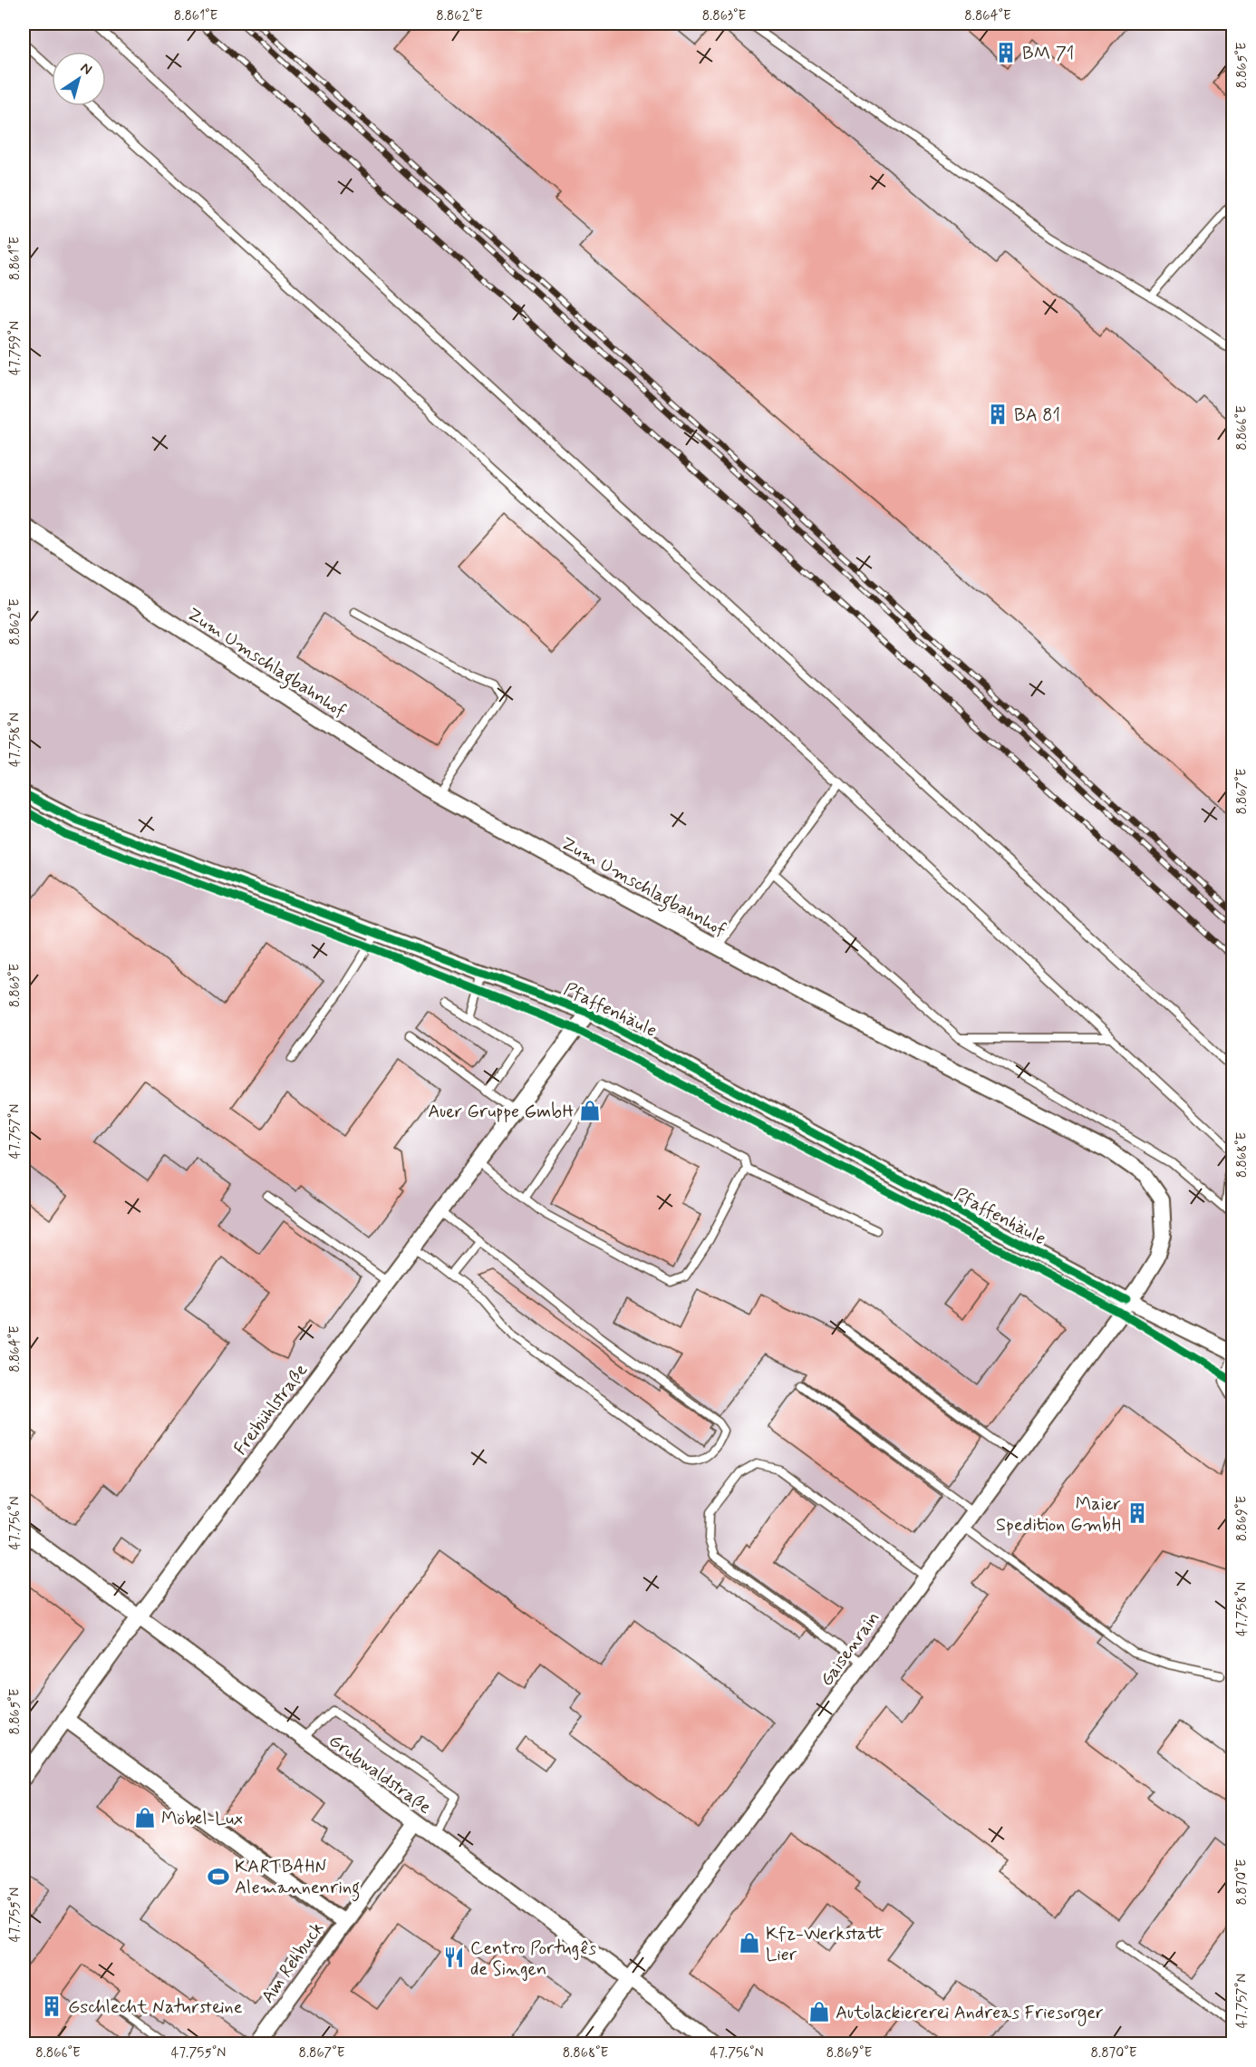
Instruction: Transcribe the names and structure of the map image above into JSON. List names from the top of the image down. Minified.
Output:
{"streets":{"street":["Zum Umschlagbahnhof","Pfaffenhäule","Freibühlstraße","Gaisenrain","Grubwaldstraße","Am Rehbuck"]},"crossings":[["Zum Umschlagbahnhof","Pfaffenhäule"],["Zum Umschlagbahnhof","Gaisenrain"],["Pfaffenhäule","Freibühlstraße"],["Pfaffenhäule","Gaisenrain"],["Freibühlstraße","Grubwaldstraße"],["Gaisenrain","Grubwaldstraße"],["Grubwaldstraße","Am Rehbuck"]],"places":{"building":["BM 71","BA 81","Maier Spedition GmbH","Gschlecht Natursteine"],"shop":["Auer Gruppe GmbH","Möbel-Lux","Kfz-Werkstatt Lier","Autolackiererei Andreas Friesorger"],"sports":["KARTBAHN Alemannenring"],"restaurant":["Centro Portugês de Singen"]},"north":"top right","coordinates":["8.861°E","8.862°E","8.863°E","8.864°E","8.865°E","47.759°N","8.866°E","47.758°N","8.867°E","47.757°N","8.868°E","8.869°E","47.756°N","8.870°E","47.755°N"]}
